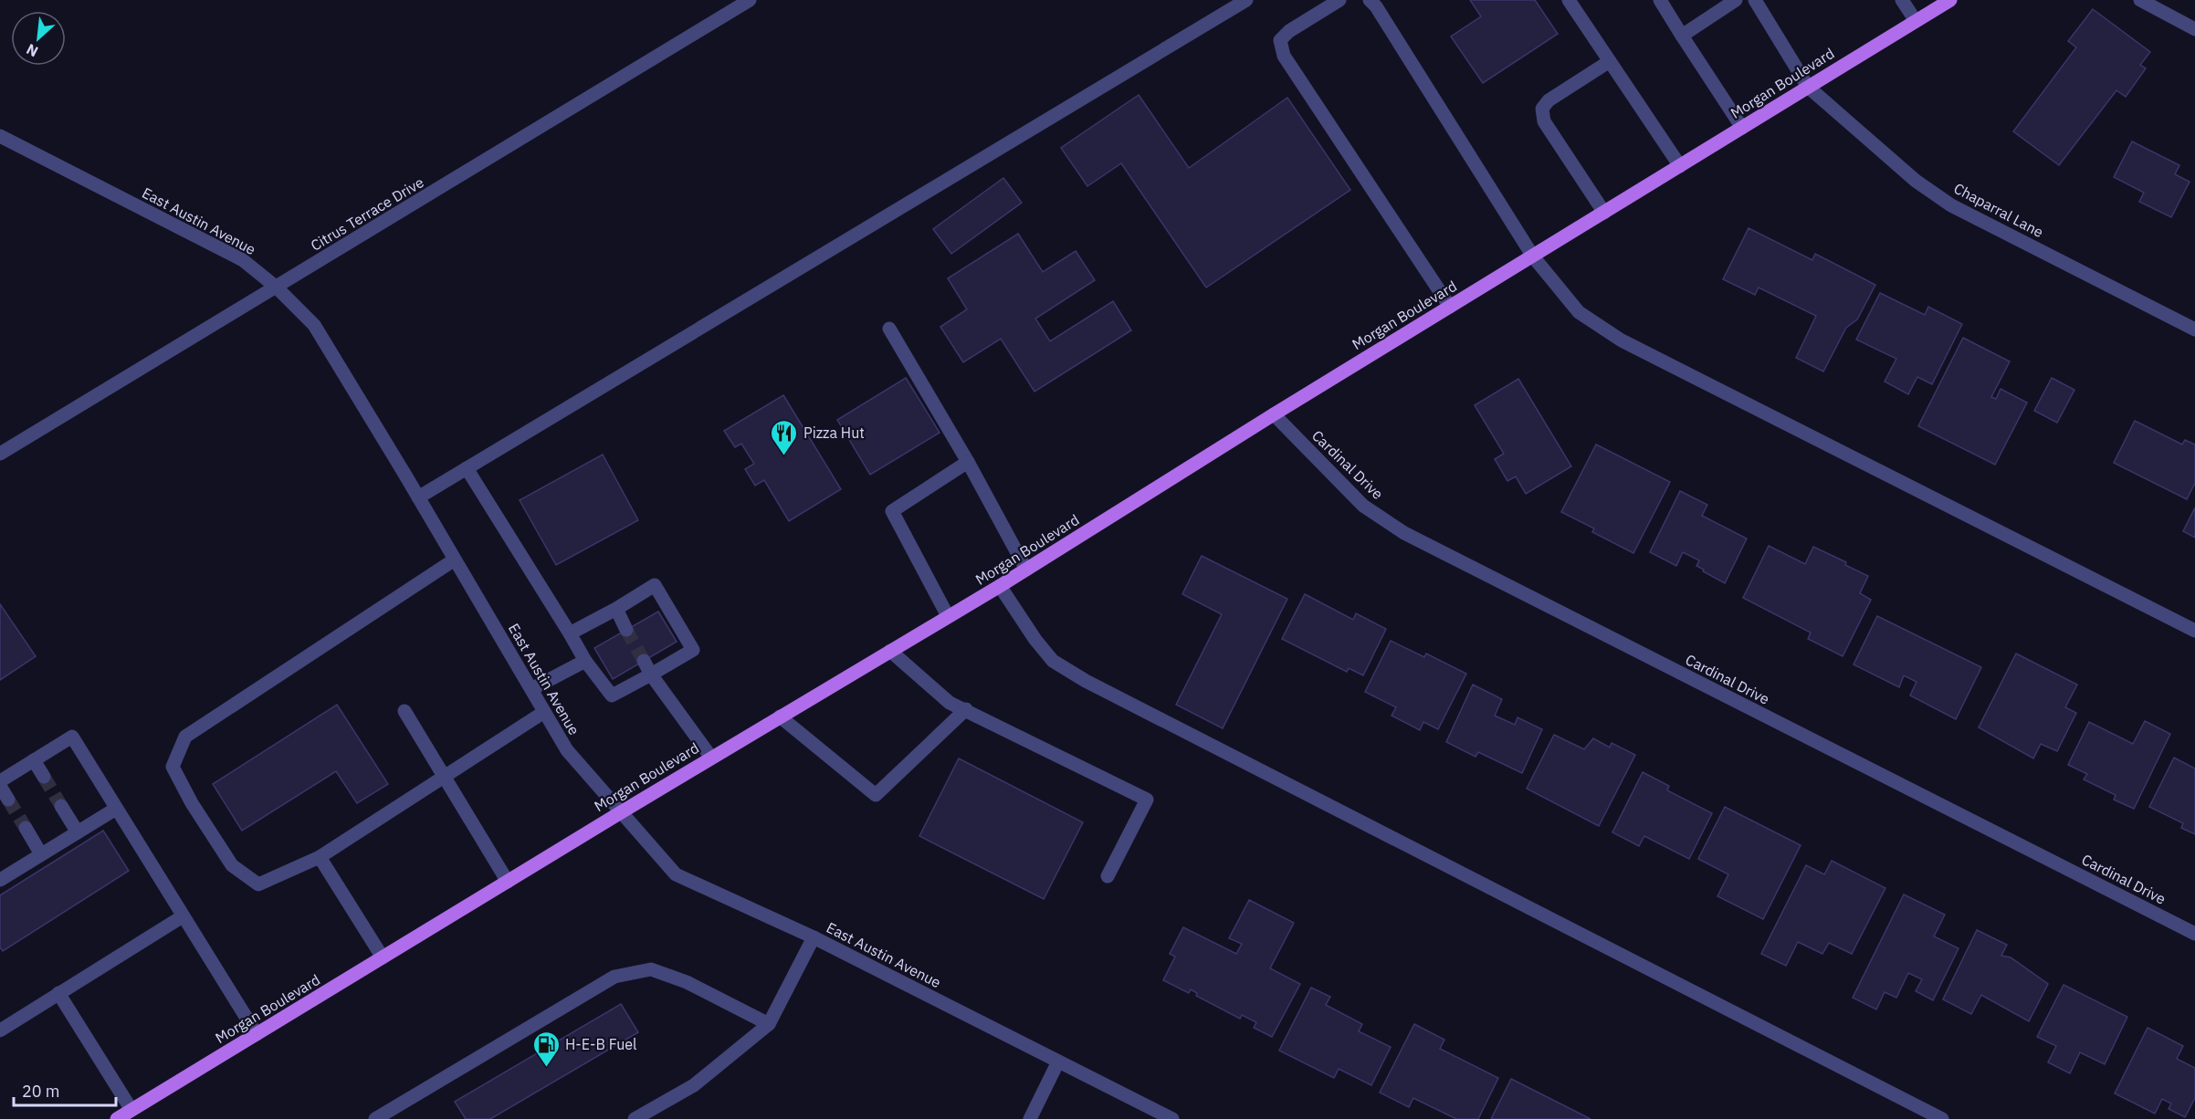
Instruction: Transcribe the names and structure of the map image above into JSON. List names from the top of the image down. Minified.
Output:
{"streets":{"main road":["Morgan Boulevard"],"street":["Chaparral Lane","Citrus Terrace Drive","East Austin Avenue","Cardinal Drive"]},"crossings":[["Morgan Boulevard","Chaparral Lane"],["Morgan Boulevard","East Austin Avenue"],["Morgan Boulevard","Cardinal Drive"],["Citrus Terrace Drive","East Austin Avenue"]],"places":{"restaurant":["Pizza Hut"],"fuel station":["H-E-B Fuel"]},"scale_bar":"20 m","north":"bottom left"}
